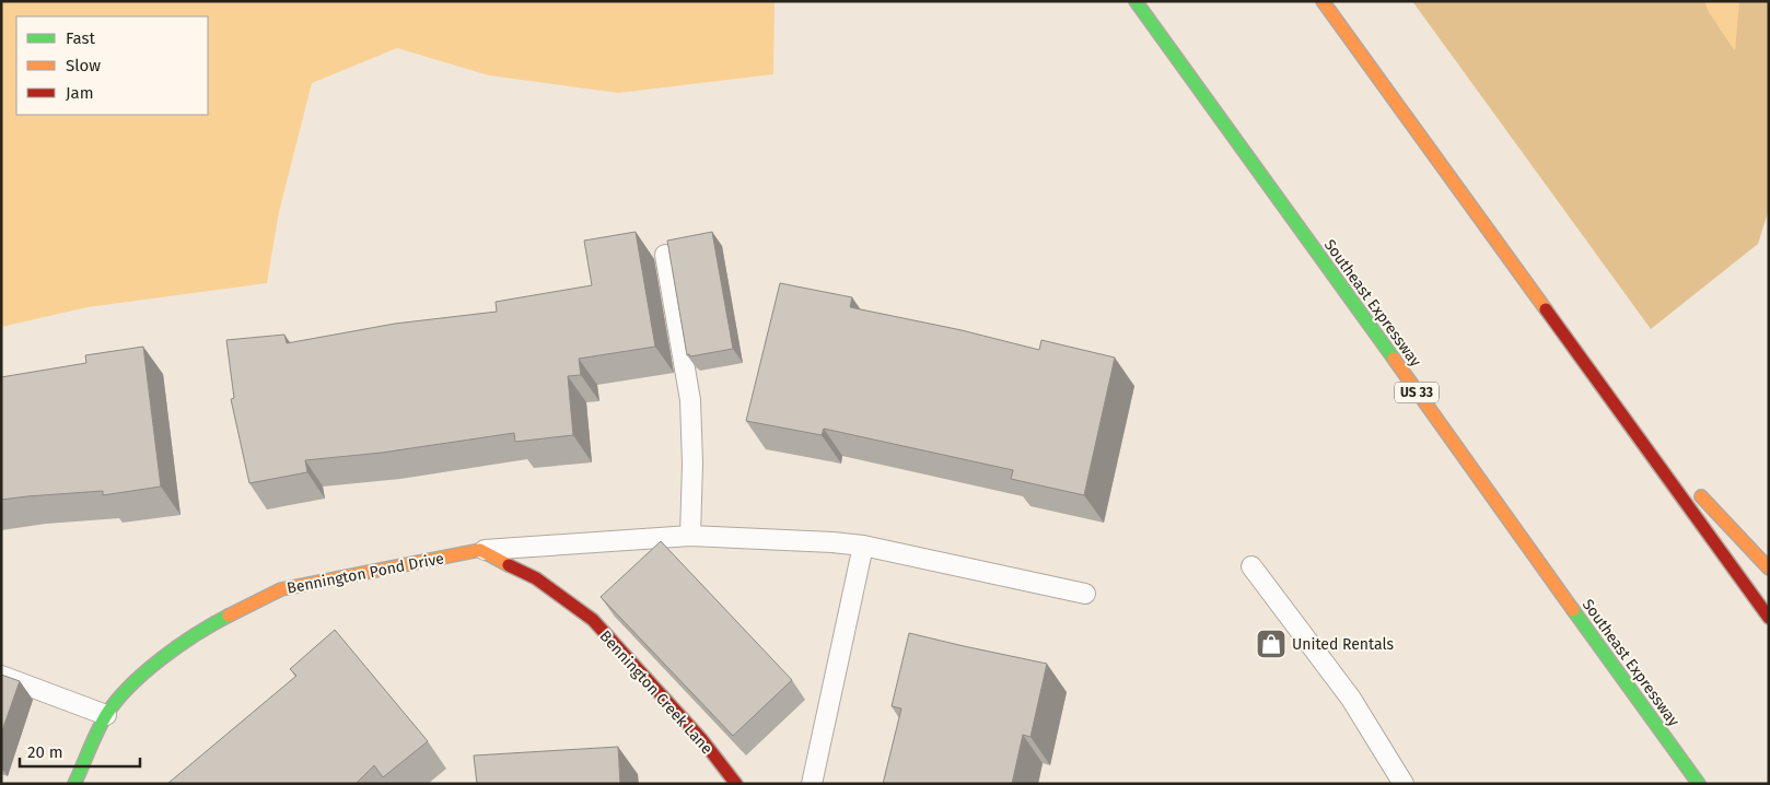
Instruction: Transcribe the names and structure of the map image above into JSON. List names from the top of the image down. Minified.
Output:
{"streets":{"main road":["Southeast Expressway","US 33","Bennington Pond Drive","Bennington Creek Lane"]},"crossings":[["Bennington Pond Drive","Bennington Creek Lane"]],"places":{"shop":["United Rentals"]},"legend":["Fast","Slow","Jam"],"scale_bar":"20 m"}
